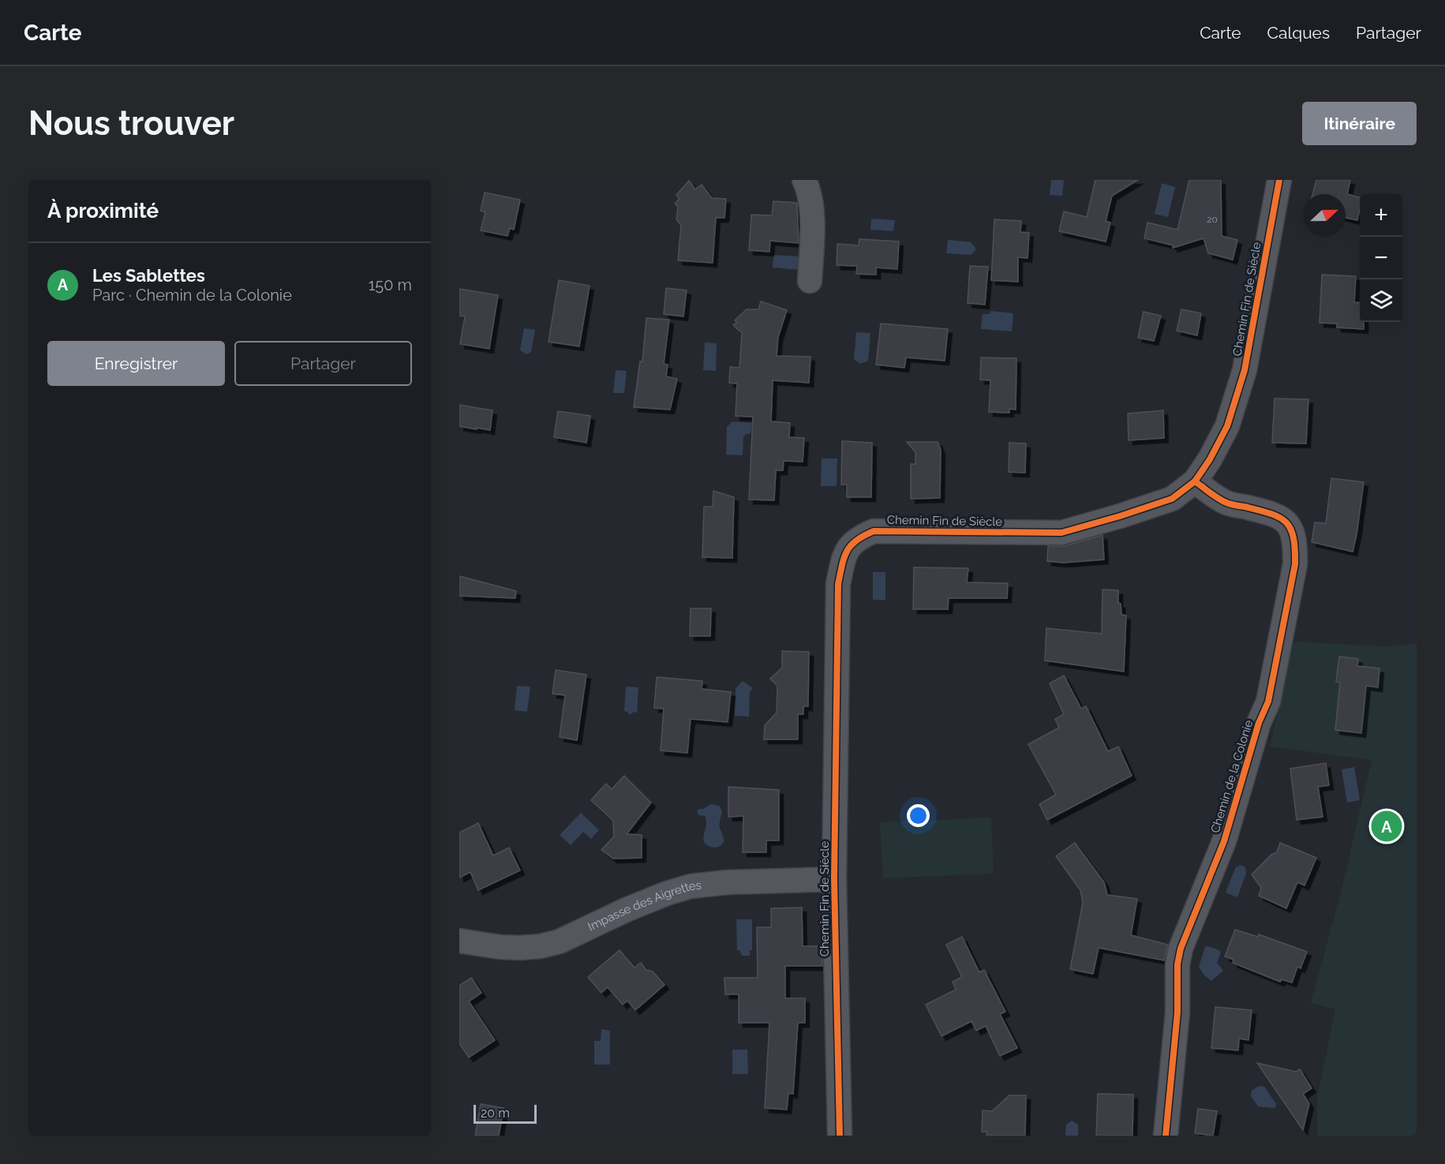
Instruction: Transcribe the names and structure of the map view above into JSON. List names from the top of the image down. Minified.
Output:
{"streets":{"street":["Chemin Fin de Siècle","Chemin de la Colonie","Impasse des Aigrettes"]},"crossings":[["Chemin Fin de Siècle","Chemin de la Colonie"],["Chemin Fin de Siècle","Impasse des Aigrettes"]],"house_numbers":["20"],"scale_bar":"20 m","north":"right","page":{"header":"Carte","nav":["Carte","Calques","Partager"],"buttons":["Itinéraire",["Enregistrer","Partager"]],"title":"Nous trouver","heading":"À proximité","map_buttons":["+","−"],"list":[{"mark":"A","name":"Les Sablettes","note":"Parc · Chemin de la Colonie","value":"150 m"}],"pins":"A","scale":"20 m"}}
